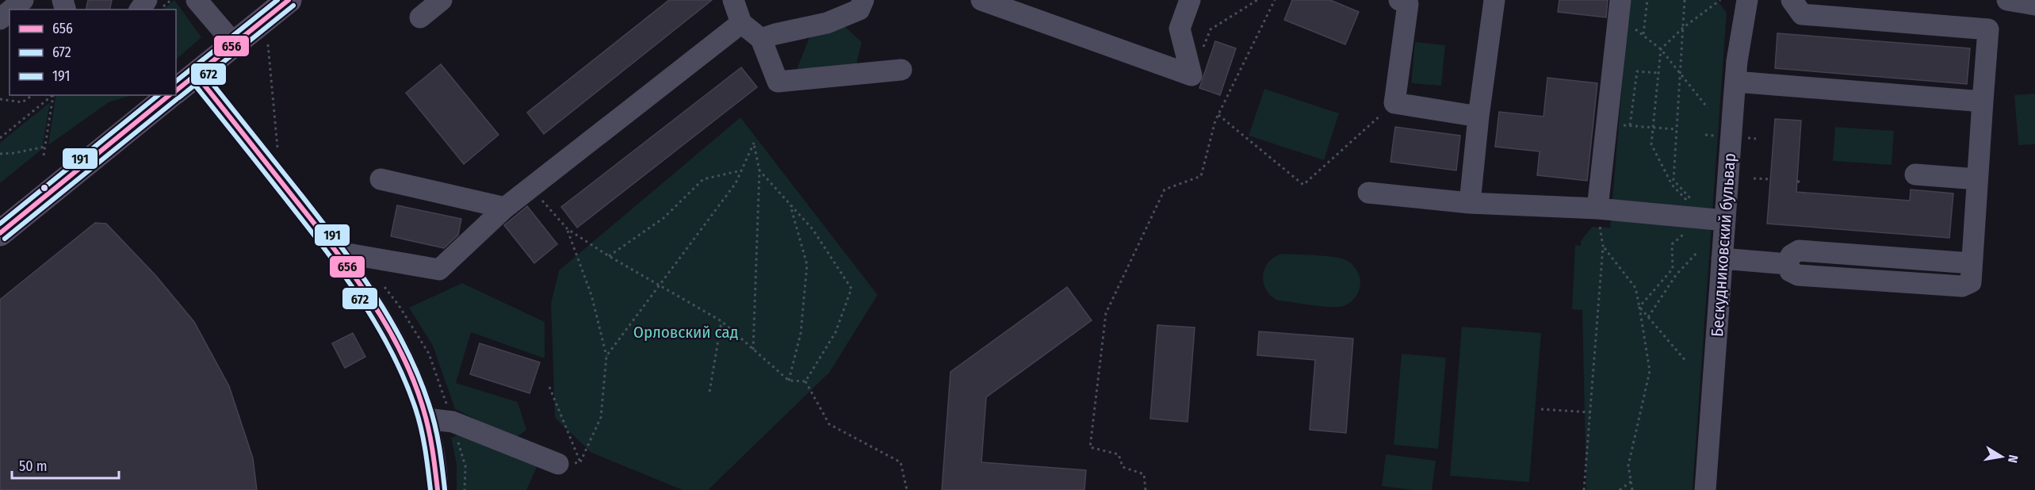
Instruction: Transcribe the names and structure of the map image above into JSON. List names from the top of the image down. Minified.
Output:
{"streets":{"street":["Бескудниковский бульвар"]},"parks":["Орловский сад"],"lines":["transit line 656","transit line 191","transit line 672"],"legend":["656","672","191"],"scale_bar":"50 m","north":"right"}
